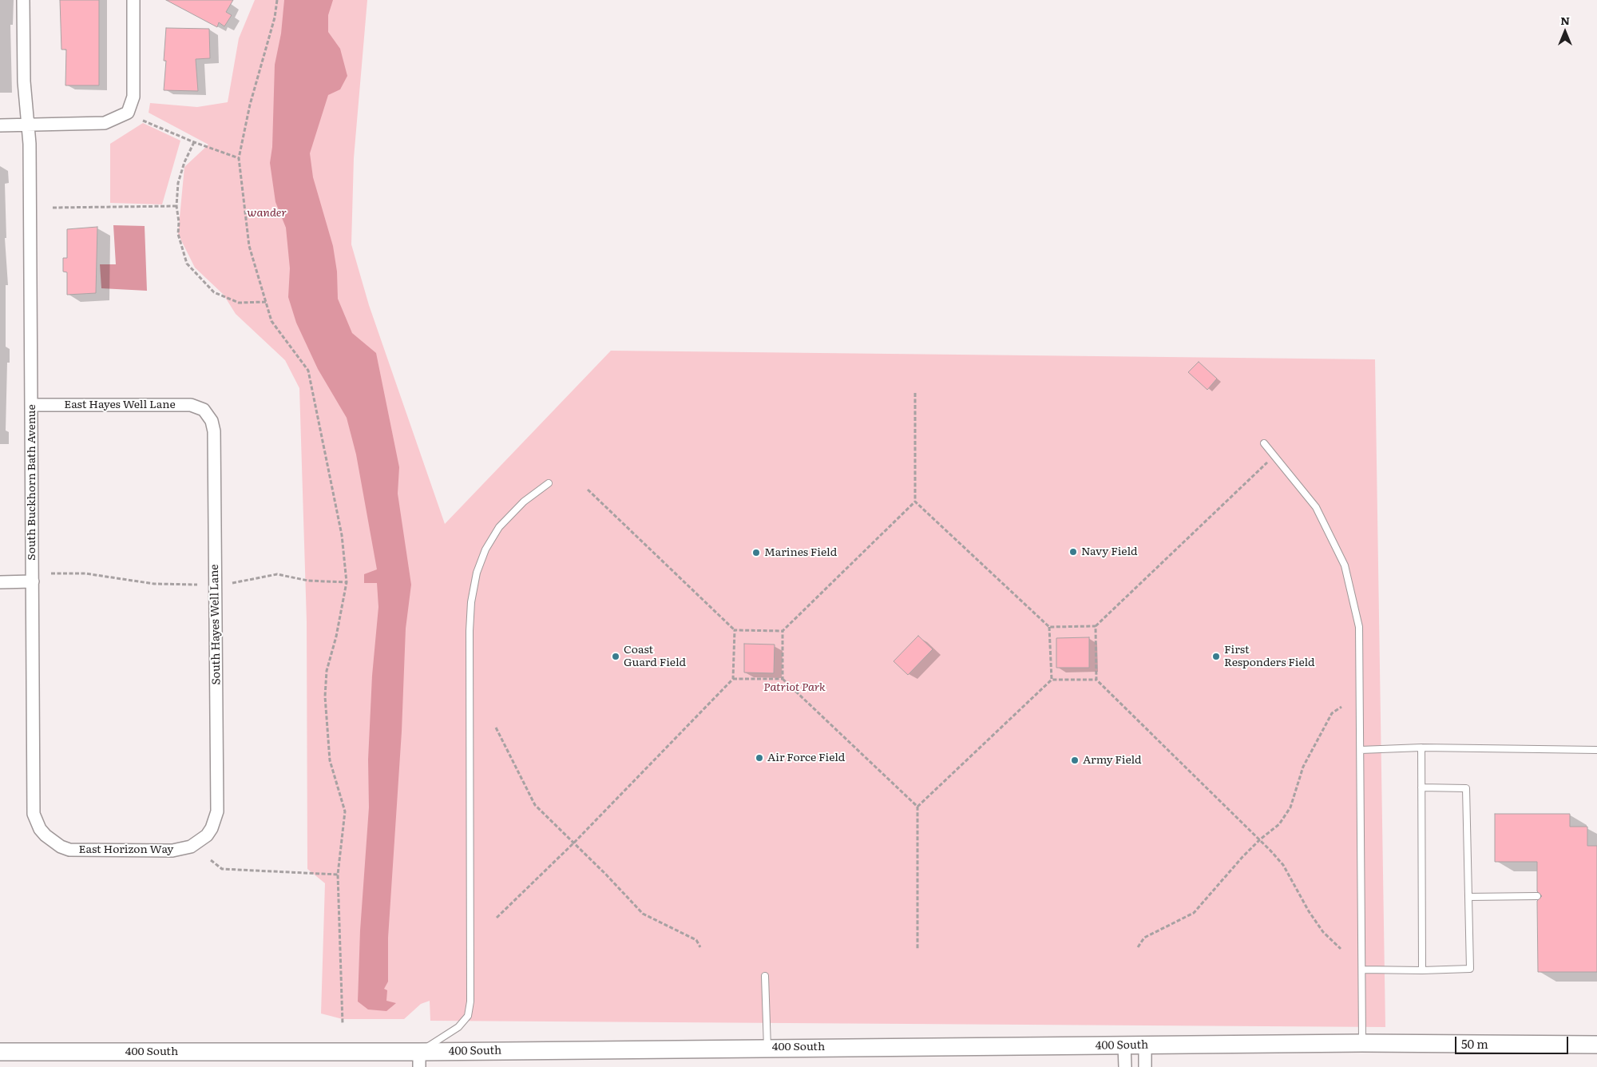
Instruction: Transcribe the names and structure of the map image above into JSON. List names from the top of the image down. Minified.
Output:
{"streets":{"street":["East Hayes Well Lane","South Buckhorn Bath Avenue","South Hayes Well Lane","East Horizon Way","400 South"]},"crossings":[["East Hayes Well Lane","South Buckhorn Bath Avenue"],["East Hayes Well Lane","South Hayes Well Lane"],["South Buckhorn Bath Avenue","East Horizon Way"],["South Hayes Well Lane","East Horizon Way"]],"parks":["wander","Patriot Park"],"places":["Navy Field","Marines Field","Coast Guard Field","First Responders Field","Air Force Field","Army Field"],"scale_bar":"50 m","north":"top"}
